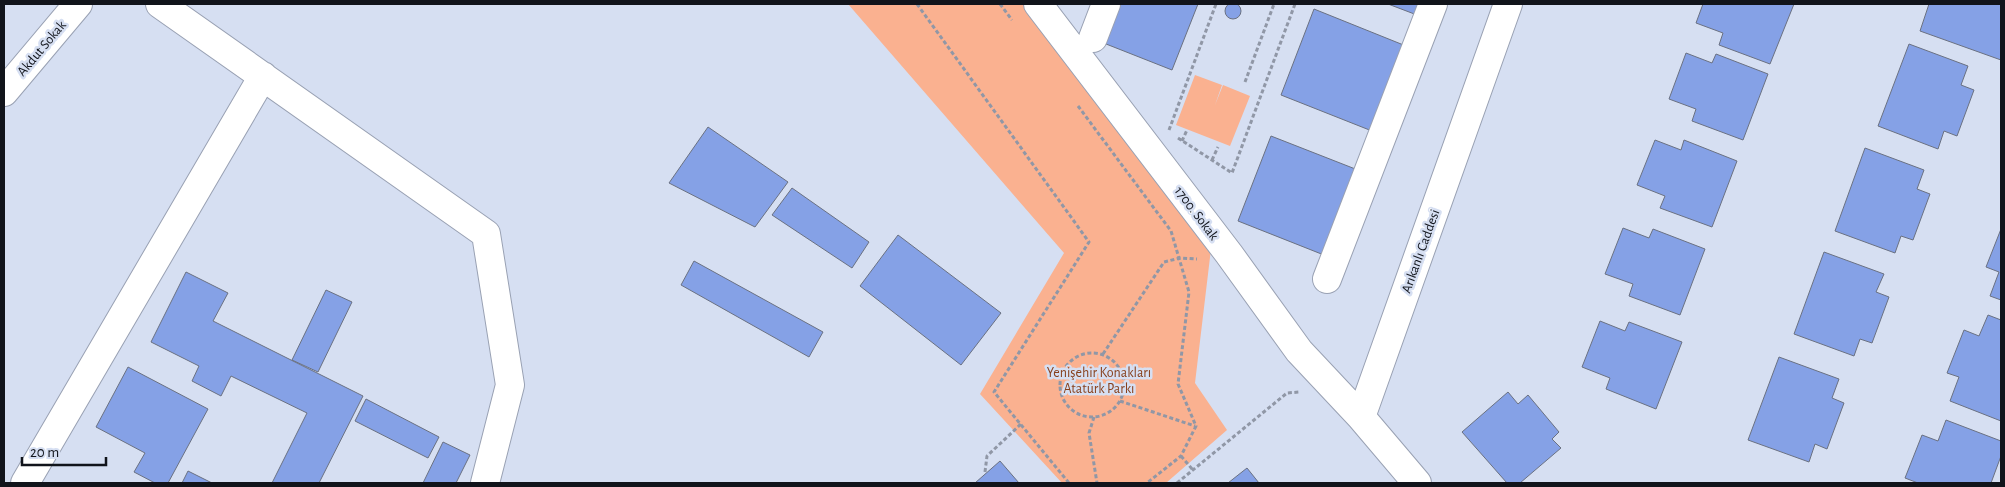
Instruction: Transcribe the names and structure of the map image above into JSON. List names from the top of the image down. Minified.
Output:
{"streets":{"street":["Akdut Sokak","1700. Sokak","Arıkanlı Caddesi"]},"crossings":[["1700. Sokak","Arıkanlı Caddesi"]],"parks":["Yenişehir Konakları Atatürk Parkı"],"scale_bar":"20 m"}
